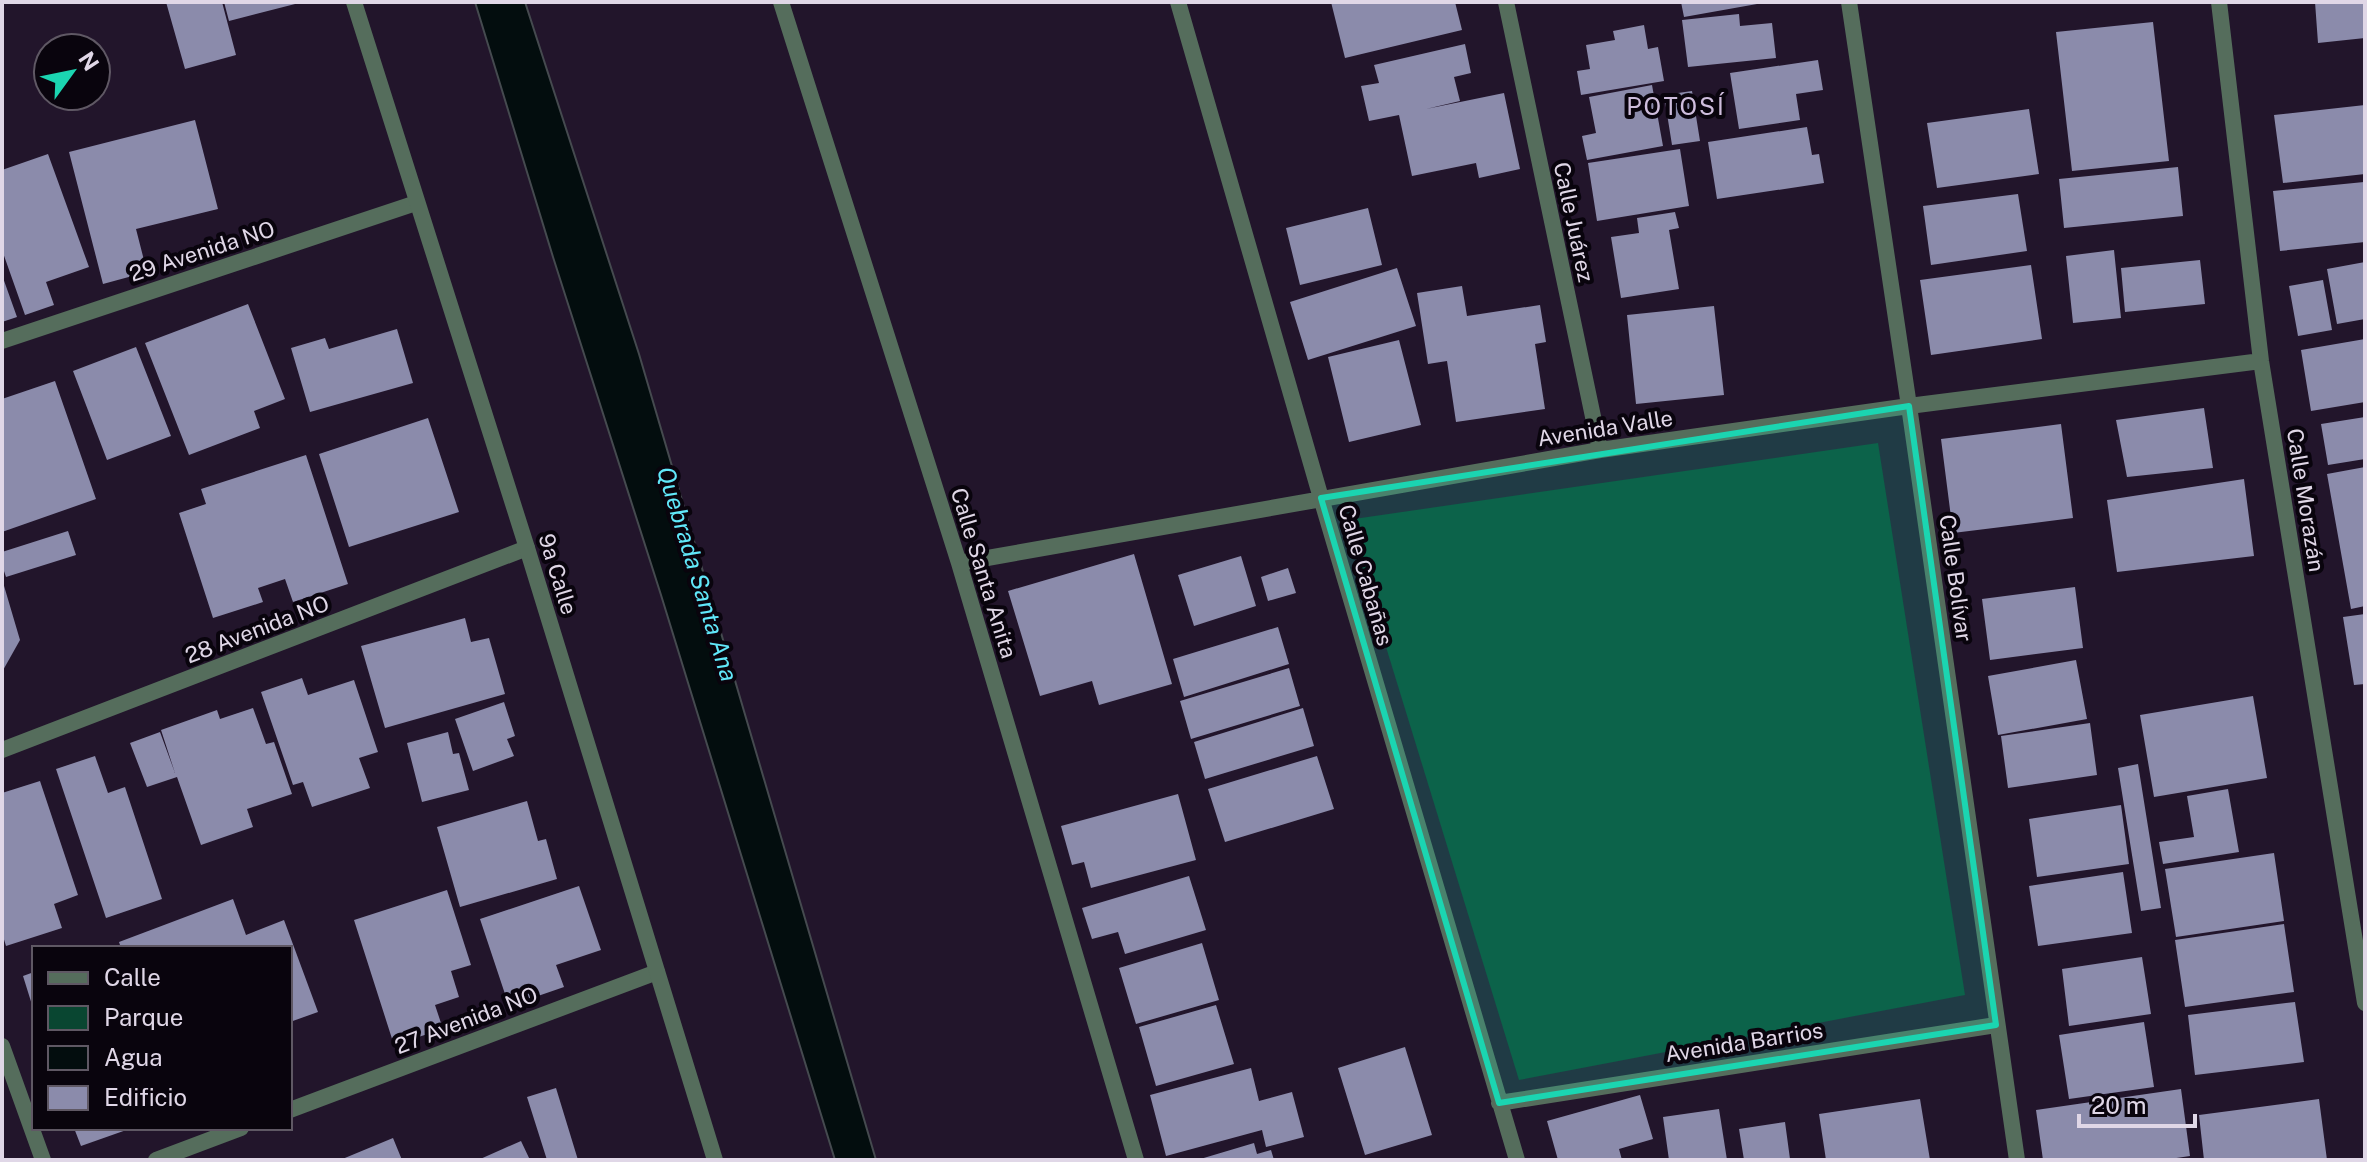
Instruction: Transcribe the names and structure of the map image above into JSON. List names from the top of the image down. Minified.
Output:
{"streets":{"street":["Calle Juárez","29 Avenida NO","Avenida Valle","Calle Morazán","Calle Santa Anita","9a Calle","Calle Cabañas","Calle Bolívar","28 Avenida NO","27 Avenida NO","Avenida Barrios"]},"crossings":[["Calle Juárez","Avenida Valle"],["29 Avenida NO","9a Calle"],["Avenida Valle","Calle Morazán"],["Avenida Valle","Calle Santa Anita"],["Avenida Valle","Calle Cabañas"],["Avenida Valle","Calle Bolívar"],["9a Calle","28 Avenida NO"],["9a Calle","27 Avenida NO"],["Calle Cabañas","Avenida Barrios"],["Calle Bolívar","Avenida Barrios"]],"districts":["POTOSÍ"],"water":["Quebrada Santa Ana"],"legend":["Calle","Parque","Agua","Edificio"],"scale_bar":"20 m","north":"top right"}
